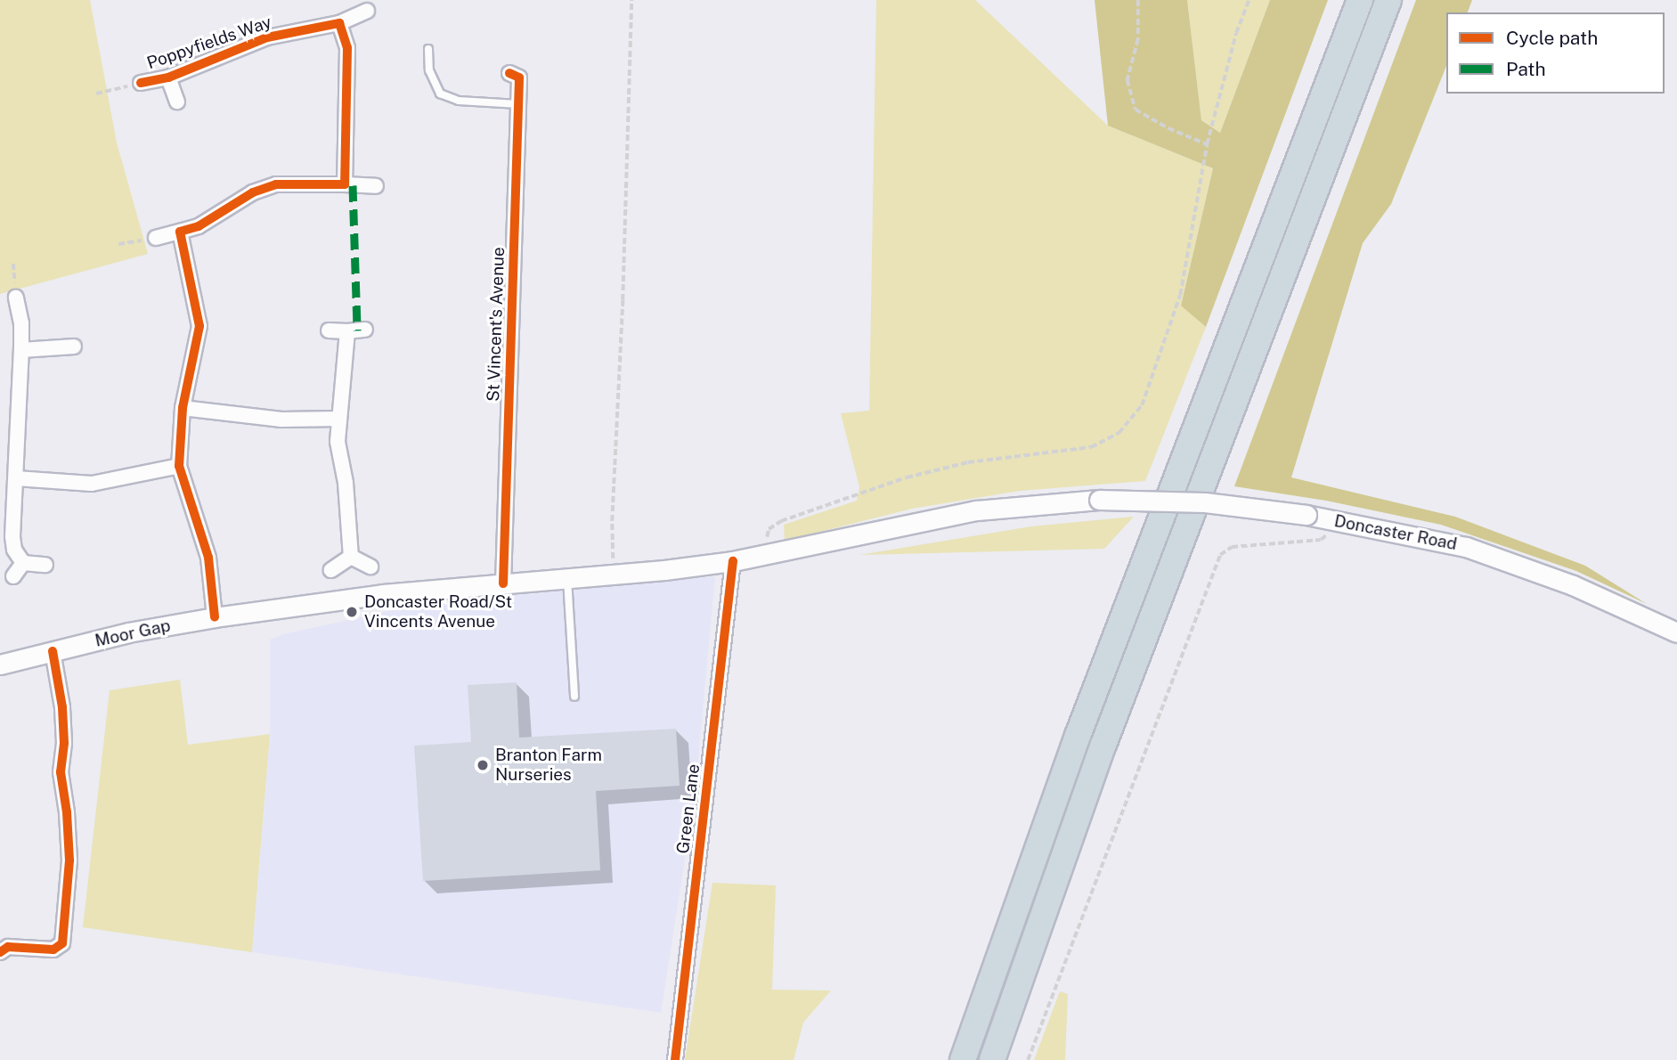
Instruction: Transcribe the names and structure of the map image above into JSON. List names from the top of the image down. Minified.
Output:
{"streets":{"main road":["Doncaster Road","Moor Gap"],"street":["Poppyfields Way","St Vincent's Avenue","Green Lane"]},"crossings":[["St Vincent's Avenue","Moor Gap"],["Doncaster Road","Moor Gap"],["Doncaster Road","Green Lane"],["Moor Gap","Green Lane"]],"places":["Doncaster Road/St Vincents Avenue","Branton Farm Nurseries"],"legend":["Cycle path","Path"]}
